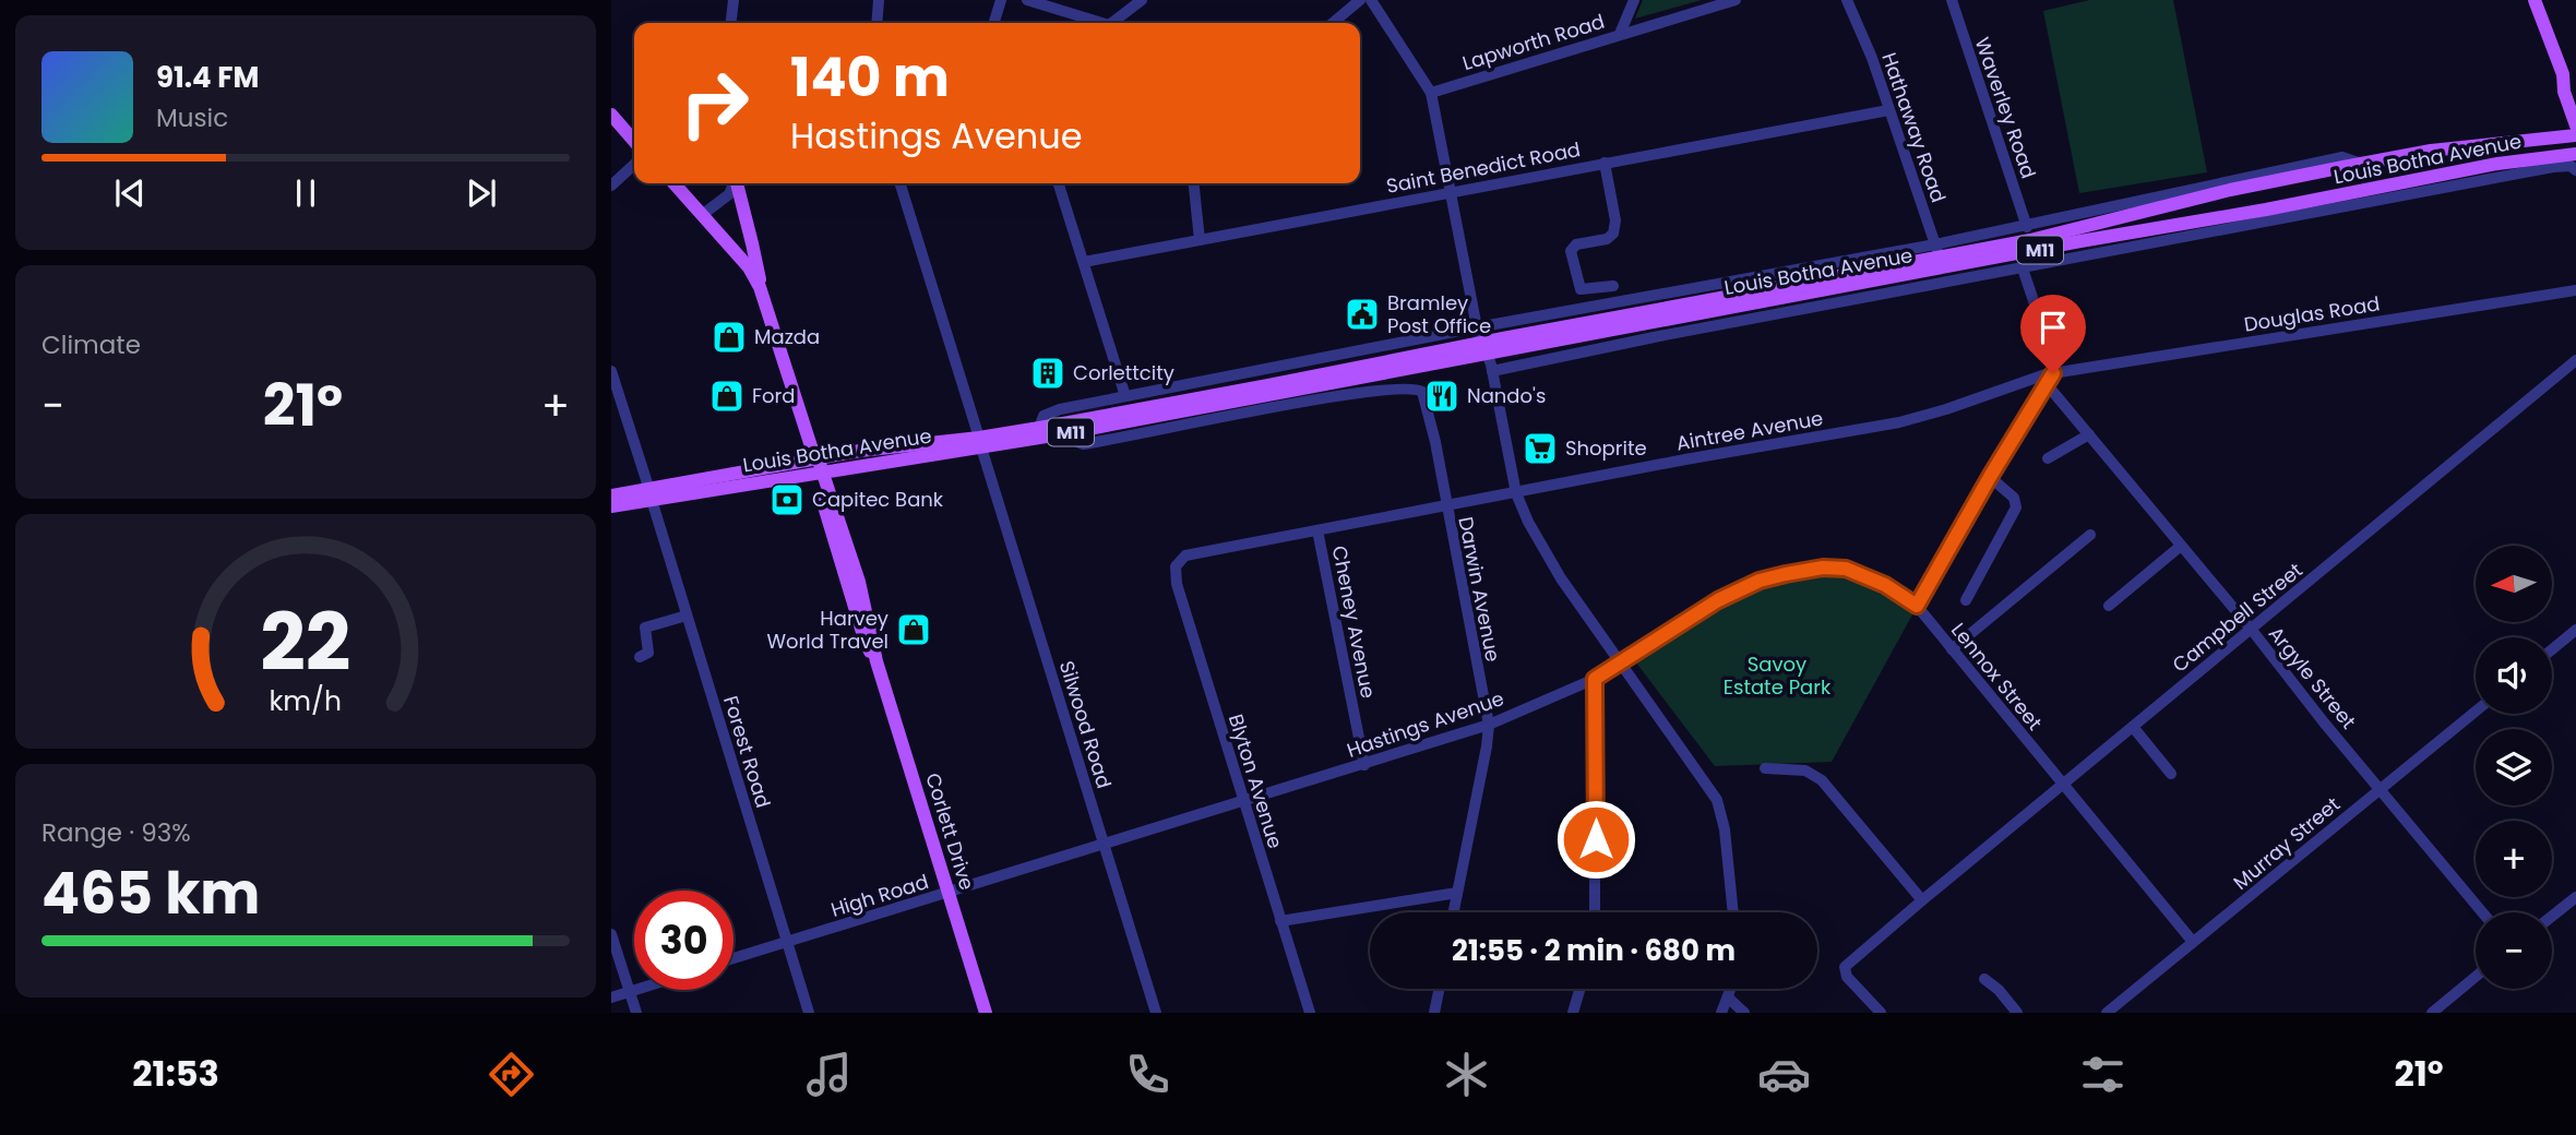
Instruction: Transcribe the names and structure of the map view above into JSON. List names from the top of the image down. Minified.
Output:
{"streets":{"main road":["Louis Botha Avenue","M11","Corlett Drive"],"street":["Lapworth Road","Waverley Road","Hathaway Road","Saint Benedict Road","Douglas Road","Aintree Avenue","Darwin Avenue","Campbell Street","Cheney Avenue","Lennox Street","Argyle Street","Silwood Road","Hastings Avenue","Forest Road","Blyton Avenue","Murray Street","High Road"]},"crossings":[["Waverley Road","Louis Botha Avenue"],["Hathaway Road","Louis Botha Avenue"],["Hathaway Road","Saint Benedict Road"],["Louis Botha Avenue","Darwin Avenue"],["Louis Botha Avenue","Silwood Road"],["Louis Botha Avenue","Forest Road"],["Louis Botha Avenue","Corlett Drive"],["Douglas Road","Aintree Avenue"],["Aintree Avenue","Darwin Avenue"],["Aintree Avenue","Cheney Avenue"],["Aintree Avenue","Blyton Avenue"],["Darwin Avenue","Hastings Avenue"],["Campbell Street","Lennox Street"],["Campbell Street","Argyle Street"],["Cheney Avenue","Hastings Avenue"],["Lennox Street","Hastings Avenue"],["Lennox Street","Murray Street"],["Argyle Street","Murray Street"],["Silwood Road","High Road"],["Hastings Avenue","Blyton Avenue"],["Hastings Avenue","High Road"],["Forest Road","High Road"],["Corlett Drive","High Road"]],"parks":["Savoy Estate Park"],"places":{"public building":["Bramley Post Office"],"shop":["Mazda","Ford","Harvey World Travel"],"building":["Corlettcity"],"restaurant":["Nando's"],"supermarket":["Shoprite"],"bank":["Capitec Bank"]},"north":"left","page":{"turn":["140 m","Hastings Avenue"],"song":["91.4 FM","Music"],"tile":["Climate",["Range · 93%","465 km"]],"heat":["−","21°","+"],"map_buttons":["+","−"],"limit":"30","trip":"21:55 · 2 min · 680 m","tabs":["21:53","21°"],"gauge":["22","km/h"]}}
